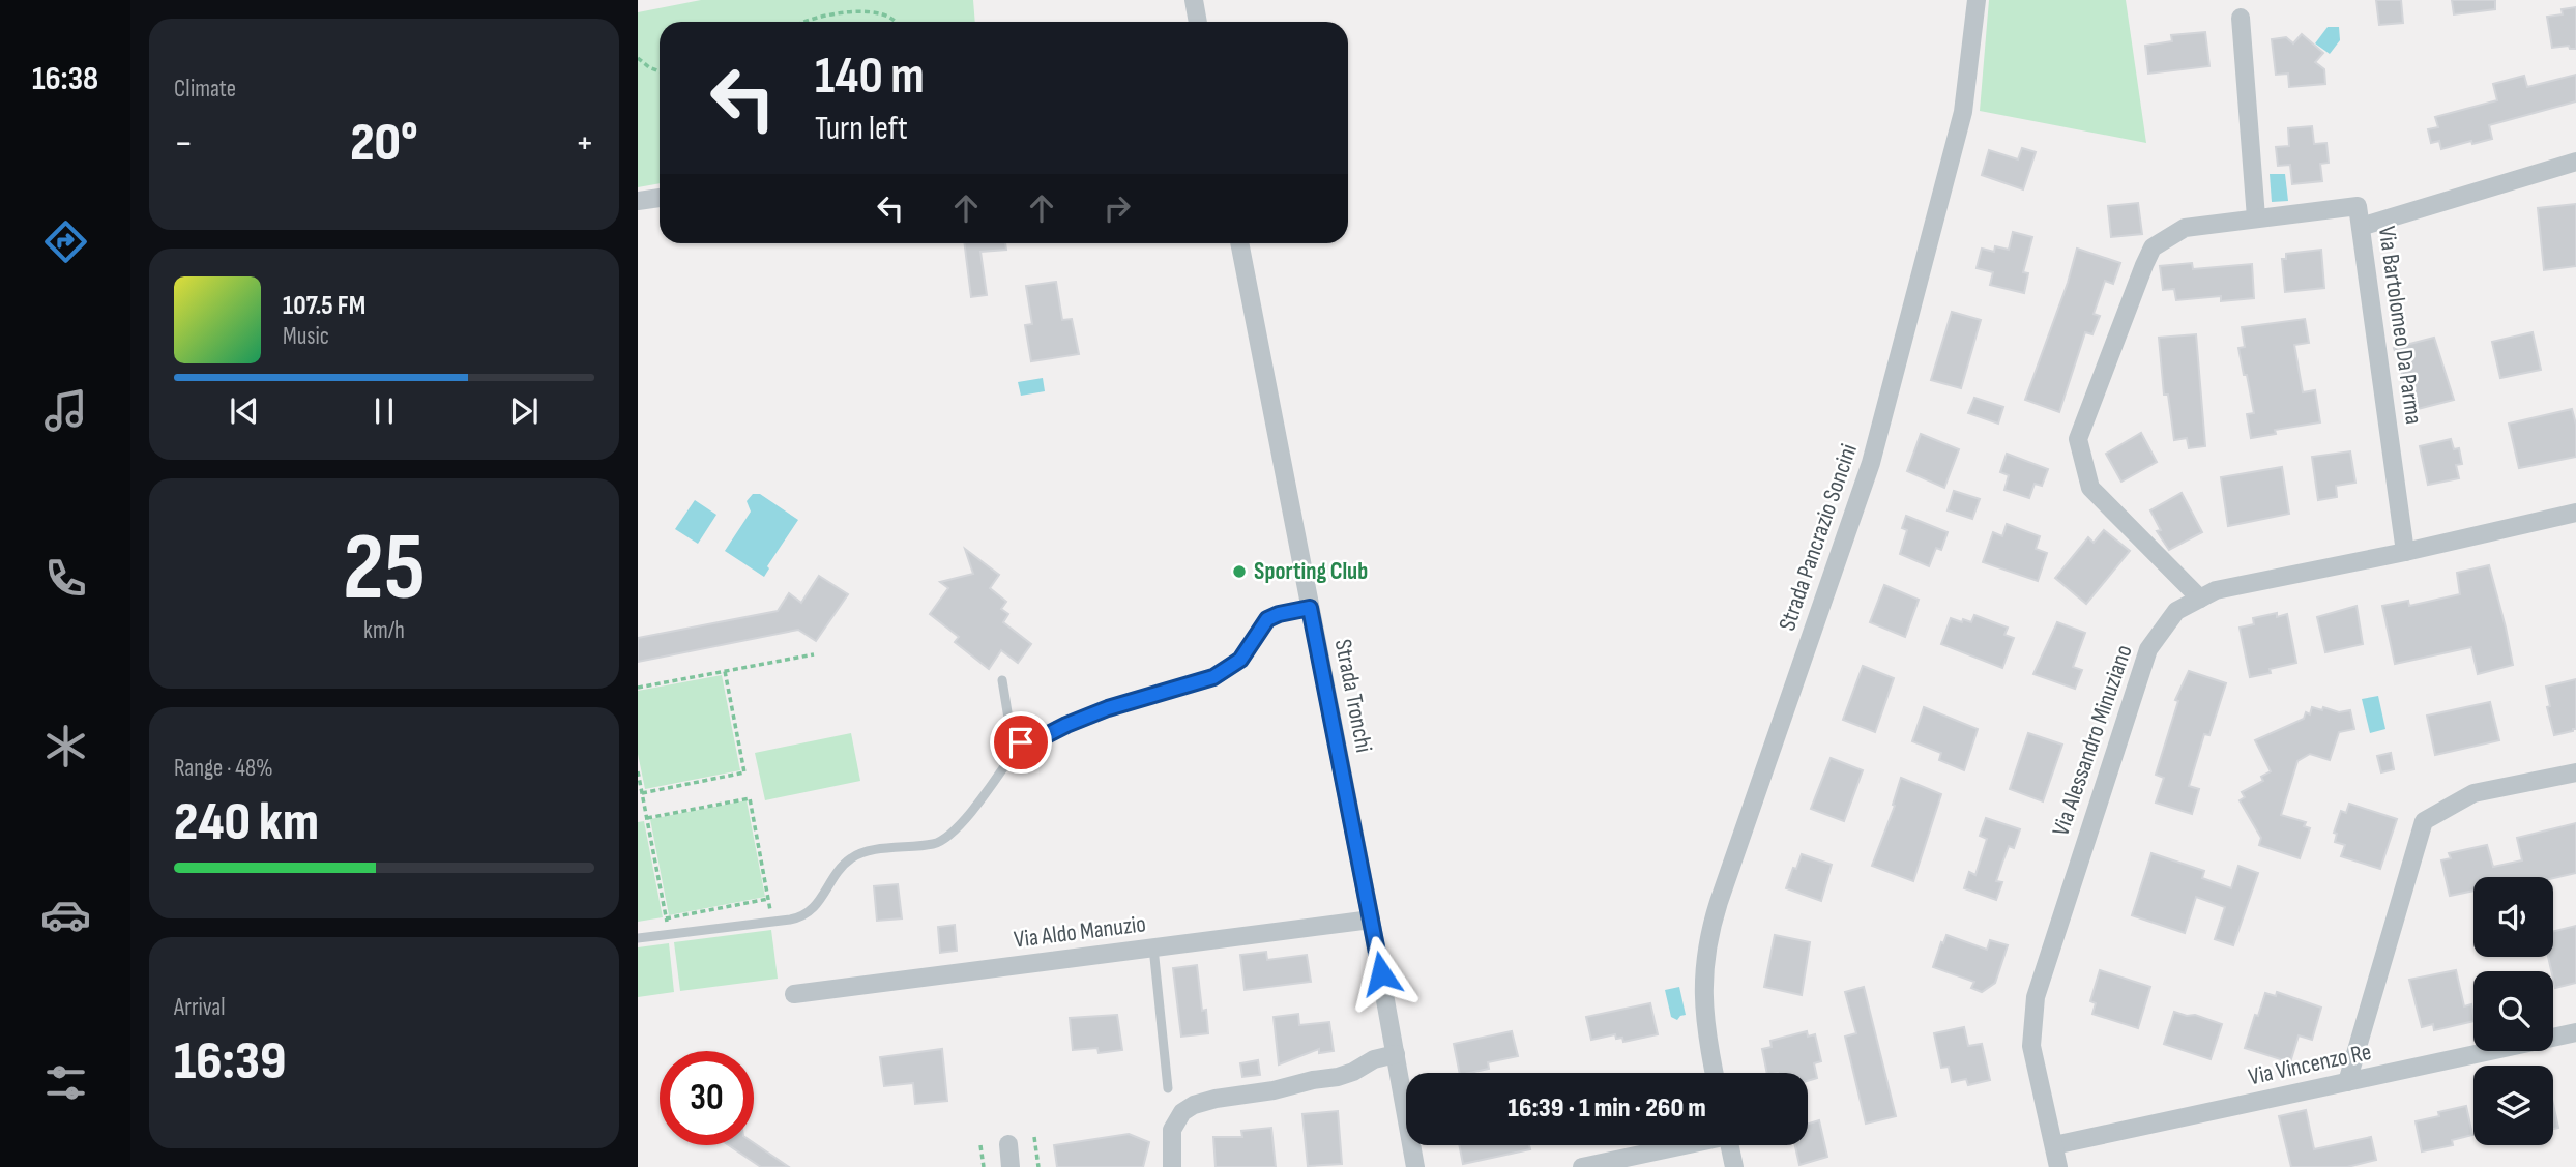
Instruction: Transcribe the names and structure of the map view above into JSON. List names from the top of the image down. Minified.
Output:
{"streets":{"street":["Via Bartolomeo Da Parma","Strada Pancrazio Soncini","Strada Tronchi","Via Alessandro Minuziano","Via Aldo Manuzio","Via Vincenzo Re"]},"crossings":[["Via Bartolomeo Da Parma","Via Alessandro Minuziano"],["Strada Tronchi","Via Aldo Manuzio"],["Via Alessandro Minuziano","Via Vincenzo Re"]],"places":["Sporting Club"],"page":{"tabs":"16:38","tile":["Climate",["25","km/h"],["Range · 48%","240 km"],["Arrival","16:39"]],"turn":["140 m","Turn left"],"heat":["−","20°","+"],"song":["107.5 FM","Music"],"limit":"30","trip":"16:39 · 1 min · 260 m"}}
